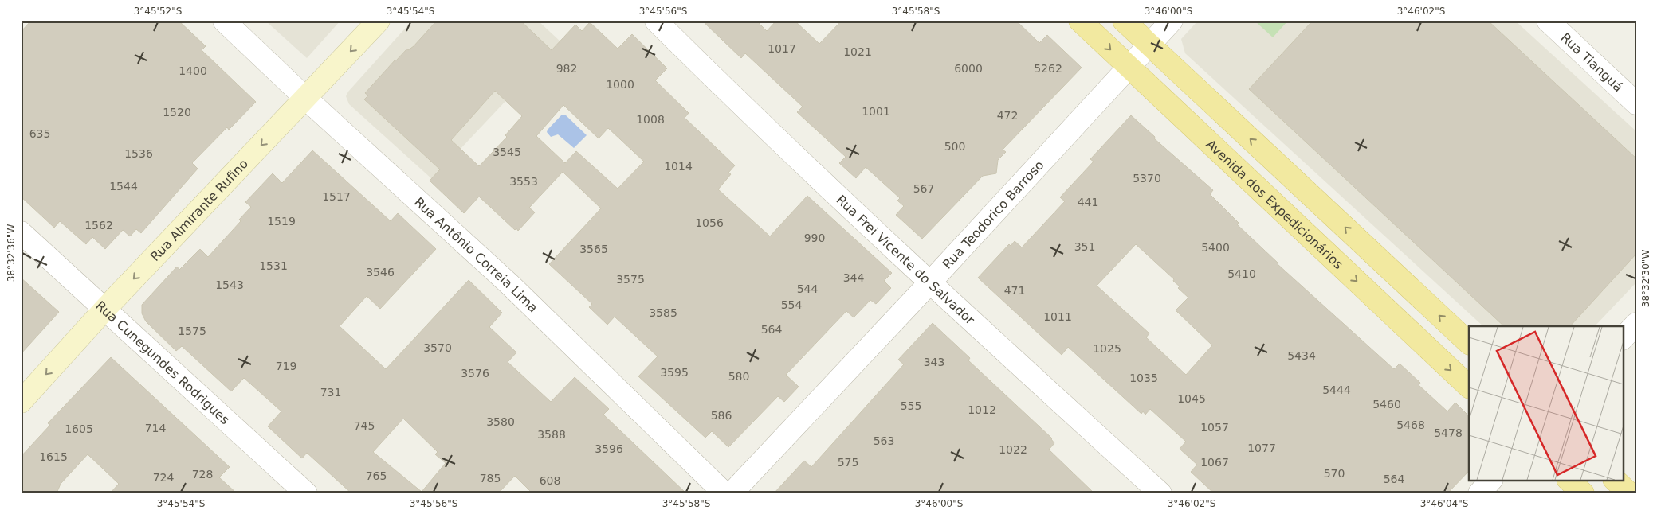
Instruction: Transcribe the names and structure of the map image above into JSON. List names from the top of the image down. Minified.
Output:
{"streets":{"main road":["Avenida dos Expedicionários"],"street":["Rua Tianguá","Rua Almirante Rufino","Rua Teodorico Barroso","Rua Antônio Correia Lima","Rua Frei Vicente do Salvador","Rua Cunegundes Rodrigues"]},"crossings":[["Avenida dos Expedicionários","Rua Teodorico Barroso"],["Rua Almirante Rufino","Rua Antônio Correia Lima"],["Rua Almirante Rufino","Rua Cunegundes Rodrigues"],["Rua Teodorico Barroso","Rua Frei Vicente do Salvador"]],"one_way":["Rua Almirante Rufino"],"house_numbers":["1017","1021","982","6000","5262","1400","1000","1001","1520","472","1008","635","500","3545","1536","1014","5370","3553","1544","567","1517","441","1519","1056","1562","990","351","5400","3565","1531","3546","5410","344","3575","1543","544","471","554","3585","1011","564","1575","3570","1025","5434","343","719","3595","3576","580","1035","5444","731","1045","5460","555","1012","586","3580","5468","745","1057","714","1605","5478","3588","563","1077","3596","1022","1615","575","1067","570","728","765","724","785","564","608"],"coordinates":["3°45'52\"S","3°45'54\"S","3°45'56\"S","3°45'58\"S","3°46'00\"S","3°46'02\"S","38°32'36\"W","38°32'30\"W","3°46'04\"S"]}
